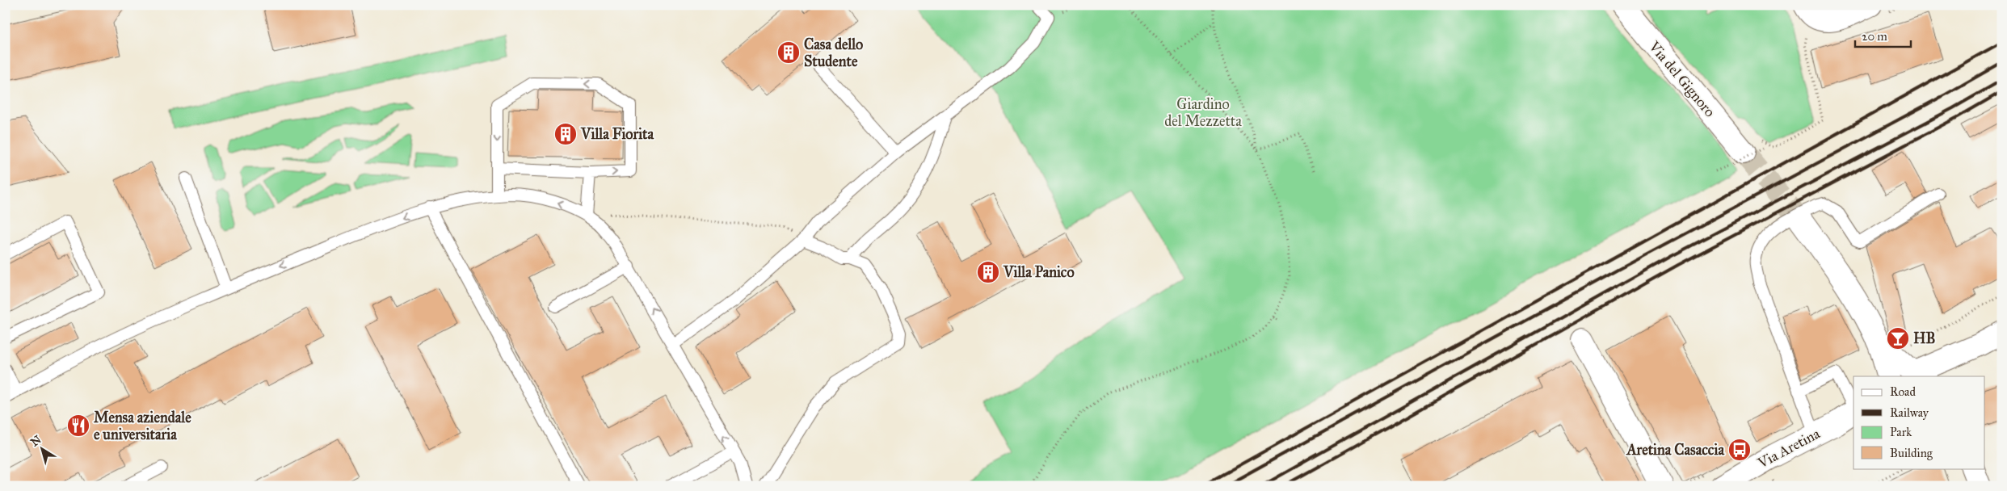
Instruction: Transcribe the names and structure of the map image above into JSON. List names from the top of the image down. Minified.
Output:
{"streets":{"street":["Via del Gignoro","Via Aretina"]},"parks":["Giardino del Mezzetta"],"places":{"building":["Casa dello Studente","Villa Fiorita","Villa Panico"],"bar":["HB"],"restaurant":["Mensa aziendale e universitaria"],"bus stop":["Aretina Casaccia"]},"legend":["Road","Railway","Park","Building"],"scale_bar":"20 m","north":"top left"}
